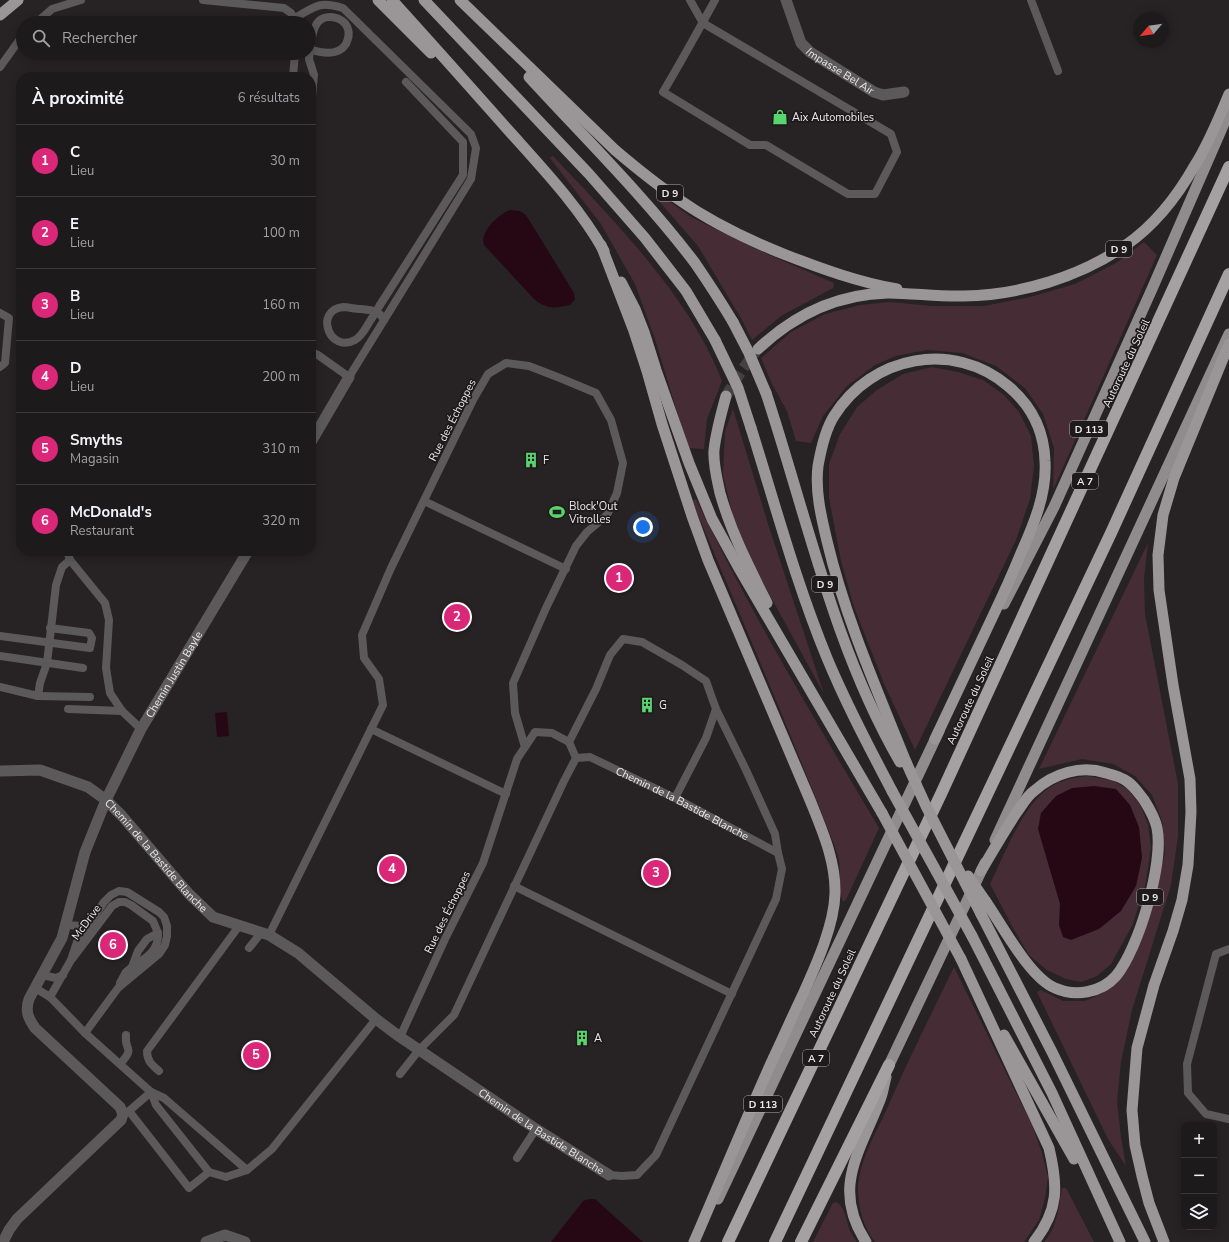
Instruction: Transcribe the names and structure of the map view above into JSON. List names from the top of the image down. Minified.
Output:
{"streets":{"highway":["D 9","Autoroute du Soleil","A 7"],"main road":["D 113"],"street":["Impasse Bel Air","Chemin Justin Bayle","Chemin de la Bastide Blanche"],"lane":["Rue des Échoppes","McDrive"]},"crossings":[["Rue des Échoppes","Chemin de la Bastide Blanche"],["Chemin Justin Bayle","Chemin de la Bastide Blanche"]],"places":{"shop":["Aix Automobiles"],"building":["F","G","A"],"sports":["Block'Out Vitrolles"]},"north":"bottom left","page":{"search":"Rechercher","heading":["À proximité","6 résultats"],"list":[{"mark":"1","name":"C","note":"Lieu","value":"30 m"},{"mark":"2","name":"E","note":"Lieu","value":"100 m"},{"mark":"3","name":"B","note":"Lieu","value":"160 m"},{"mark":"4","name":"D","note":"Lieu","value":"200 m"},{"mark":"5","name":"Smyths","note":"Magasin","value":"310 m"},{"mark":"6","name":"McDonald's","note":"Restaurant","value":"320 m"}],"pins":["1","2","4","3","6","5"],"map_buttons":["+","−"]}}
